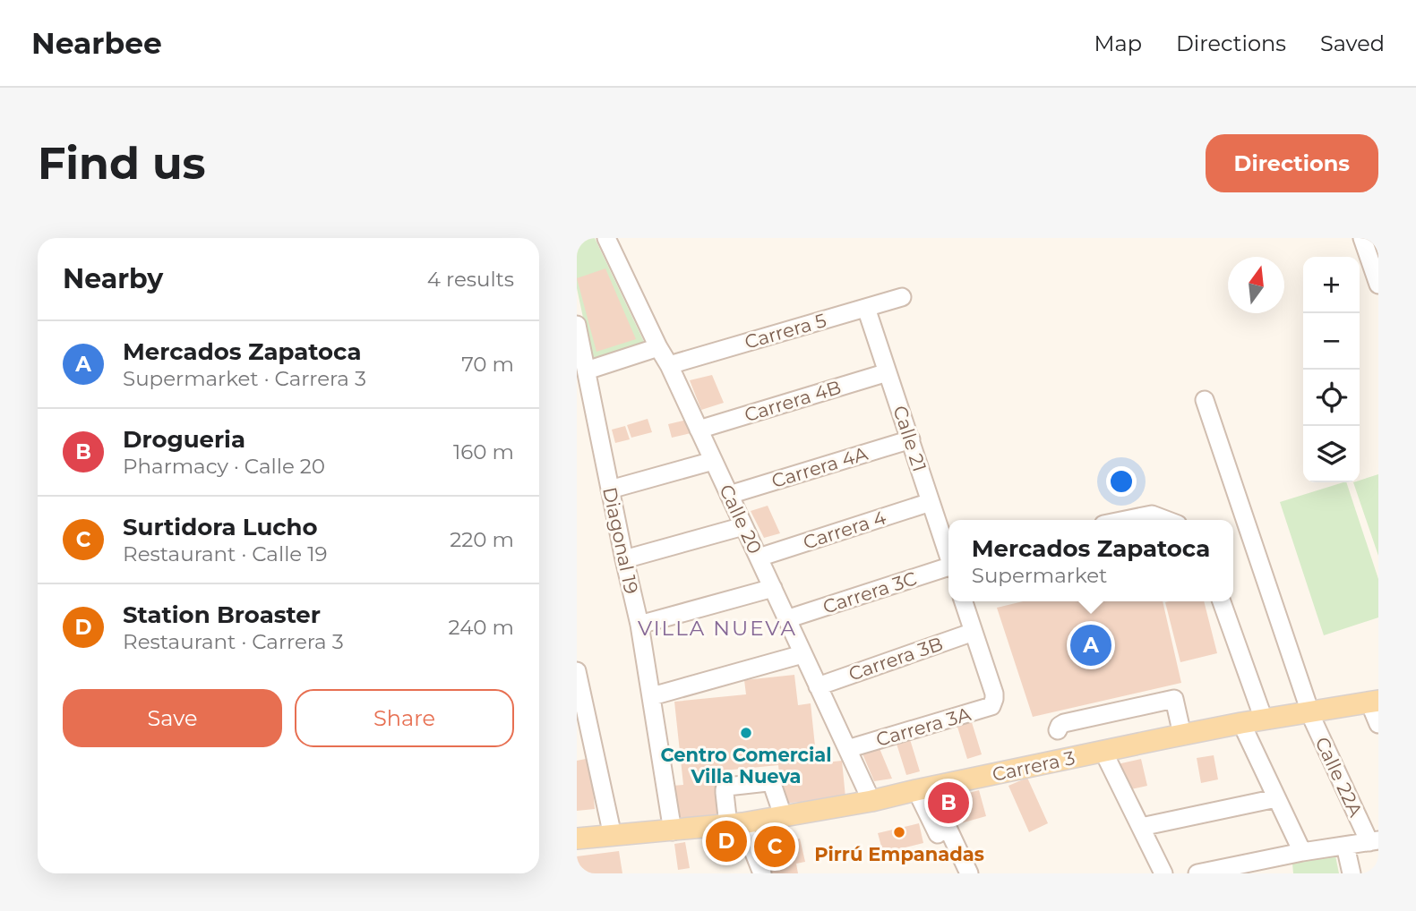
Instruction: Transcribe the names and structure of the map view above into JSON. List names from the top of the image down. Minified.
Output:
{"streets":{"main road":["Carrera 3"],"street":["Carrera 5","Carrera 4B","Calle 21","Carrera 4A","Calle 20","Carrera 4","Diagonal 19","Carrera 3C","Carrera 3B","Carrera 3A","Calle 22A"]},"crossings":[["Carrera 5","Calle 21"],["Carrera 5","Calle 20"],["Carrera 4B","Calle 21"],["Carrera 4B","Calle 20"],["Calle 21","Carrera 4A"],["Calle 21","Carrera 4"],["Carrera 4A","Calle 20"],["Calle 20","Carrera 4"],["Calle 20","Carrera 3C"],["Calle 20","Carrera 3B"],["Calle 20","Carrera 3A"],["Calle 20","Carrera 3"],["Diagonal 19","Carrera 3"],["Carrera 3B","Carrera 3A"],["Carrera 3","Calle 22A"]],"districts":["VILLA NUEVA"],"places":["Centro Comercial Villa Nueva","Pirrú Empanadas"],"north":"top","page":{"header":"Nearbee","nav":["Map","Directions","Saved"],"buttons":["Directions",["Save","Share"]],"title":"Find us","heading":["Nearby","4 results"],"map_buttons":["+","−"],"list":[{"mark":"A","name":"Mercados Zapatoca","note":"Supermarket · Carrera 3","value":"70 m"},{"mark":"B","name":"Drogueria","note":"Pharmacy · Calle 20","value":"160 m"},{"mark":"C","name":"Surtidora Lucho","note":"Restaurant · Calle 19","value":"220 m"},{"mark":"D","name":"Station Broaster","note":"Restaurant · Carrera 3","value":"240 m"}],"popup":["Mercados Zapatoca","Supermarket"],"pins":["A","B","D","C"]}}
